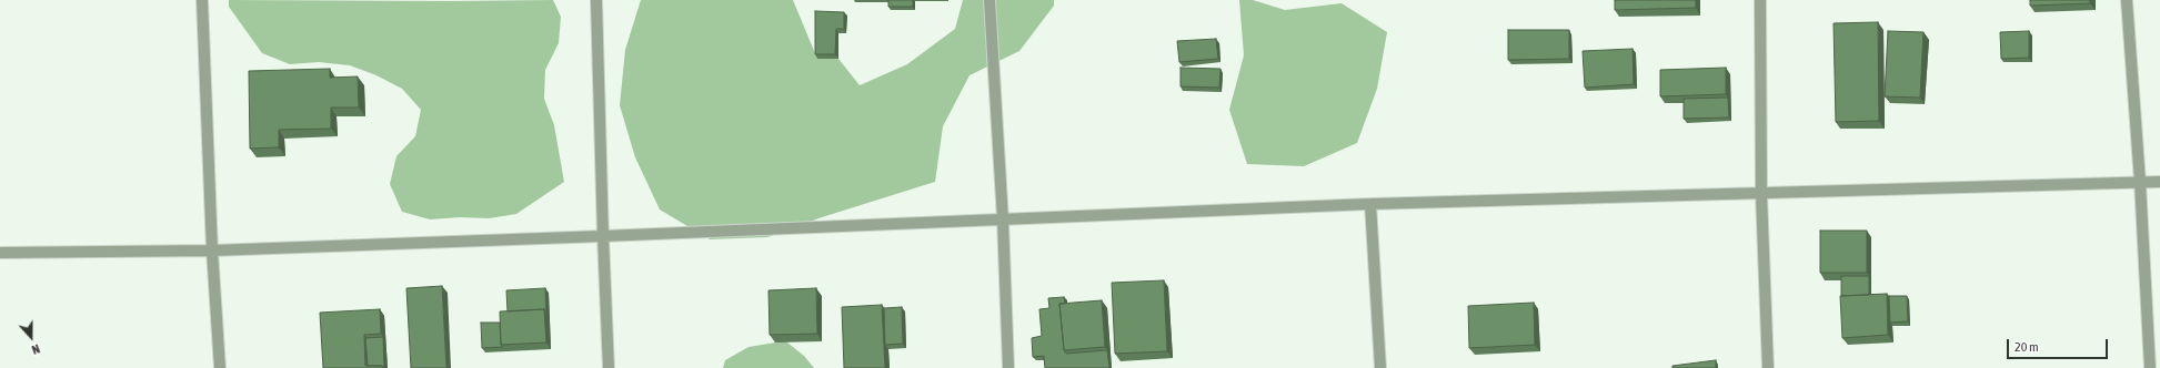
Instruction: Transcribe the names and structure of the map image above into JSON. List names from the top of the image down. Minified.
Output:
{"scale_bar":"20 m","north":"bottom"}
